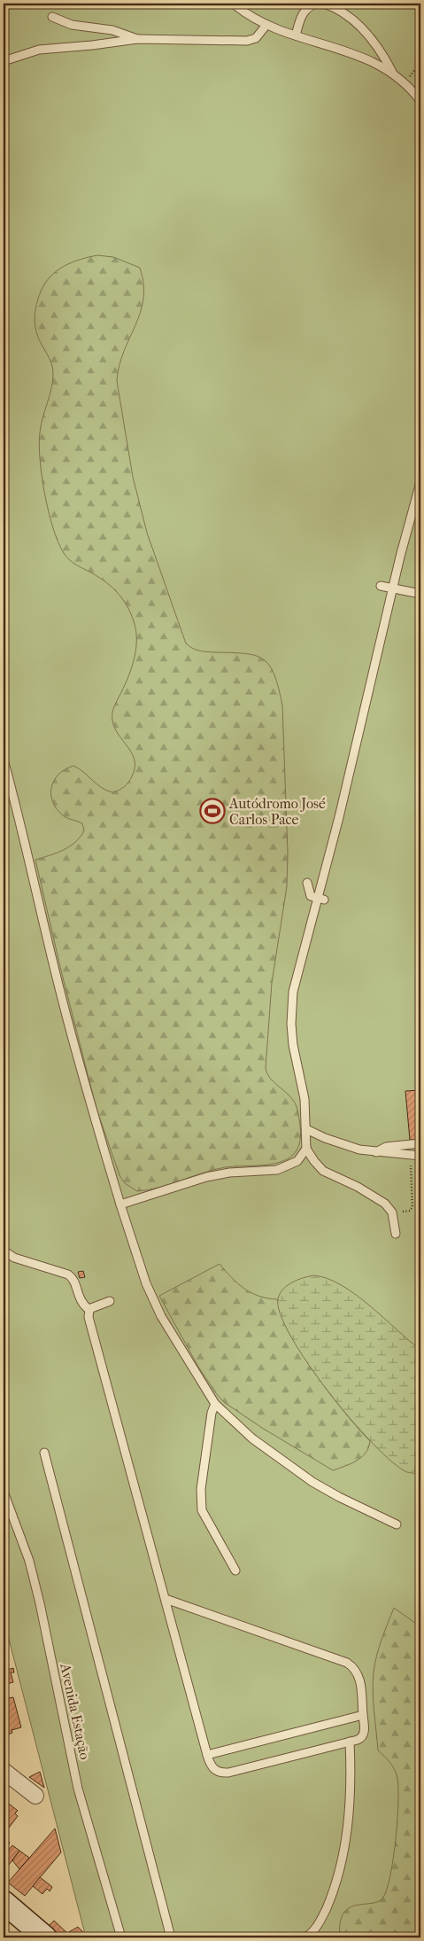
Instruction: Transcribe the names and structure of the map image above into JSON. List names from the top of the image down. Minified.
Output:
{"streets":{"lane":["Avenida Estação"]},"places":{"sports":["Autódromo José Carlos Pace"]}}
